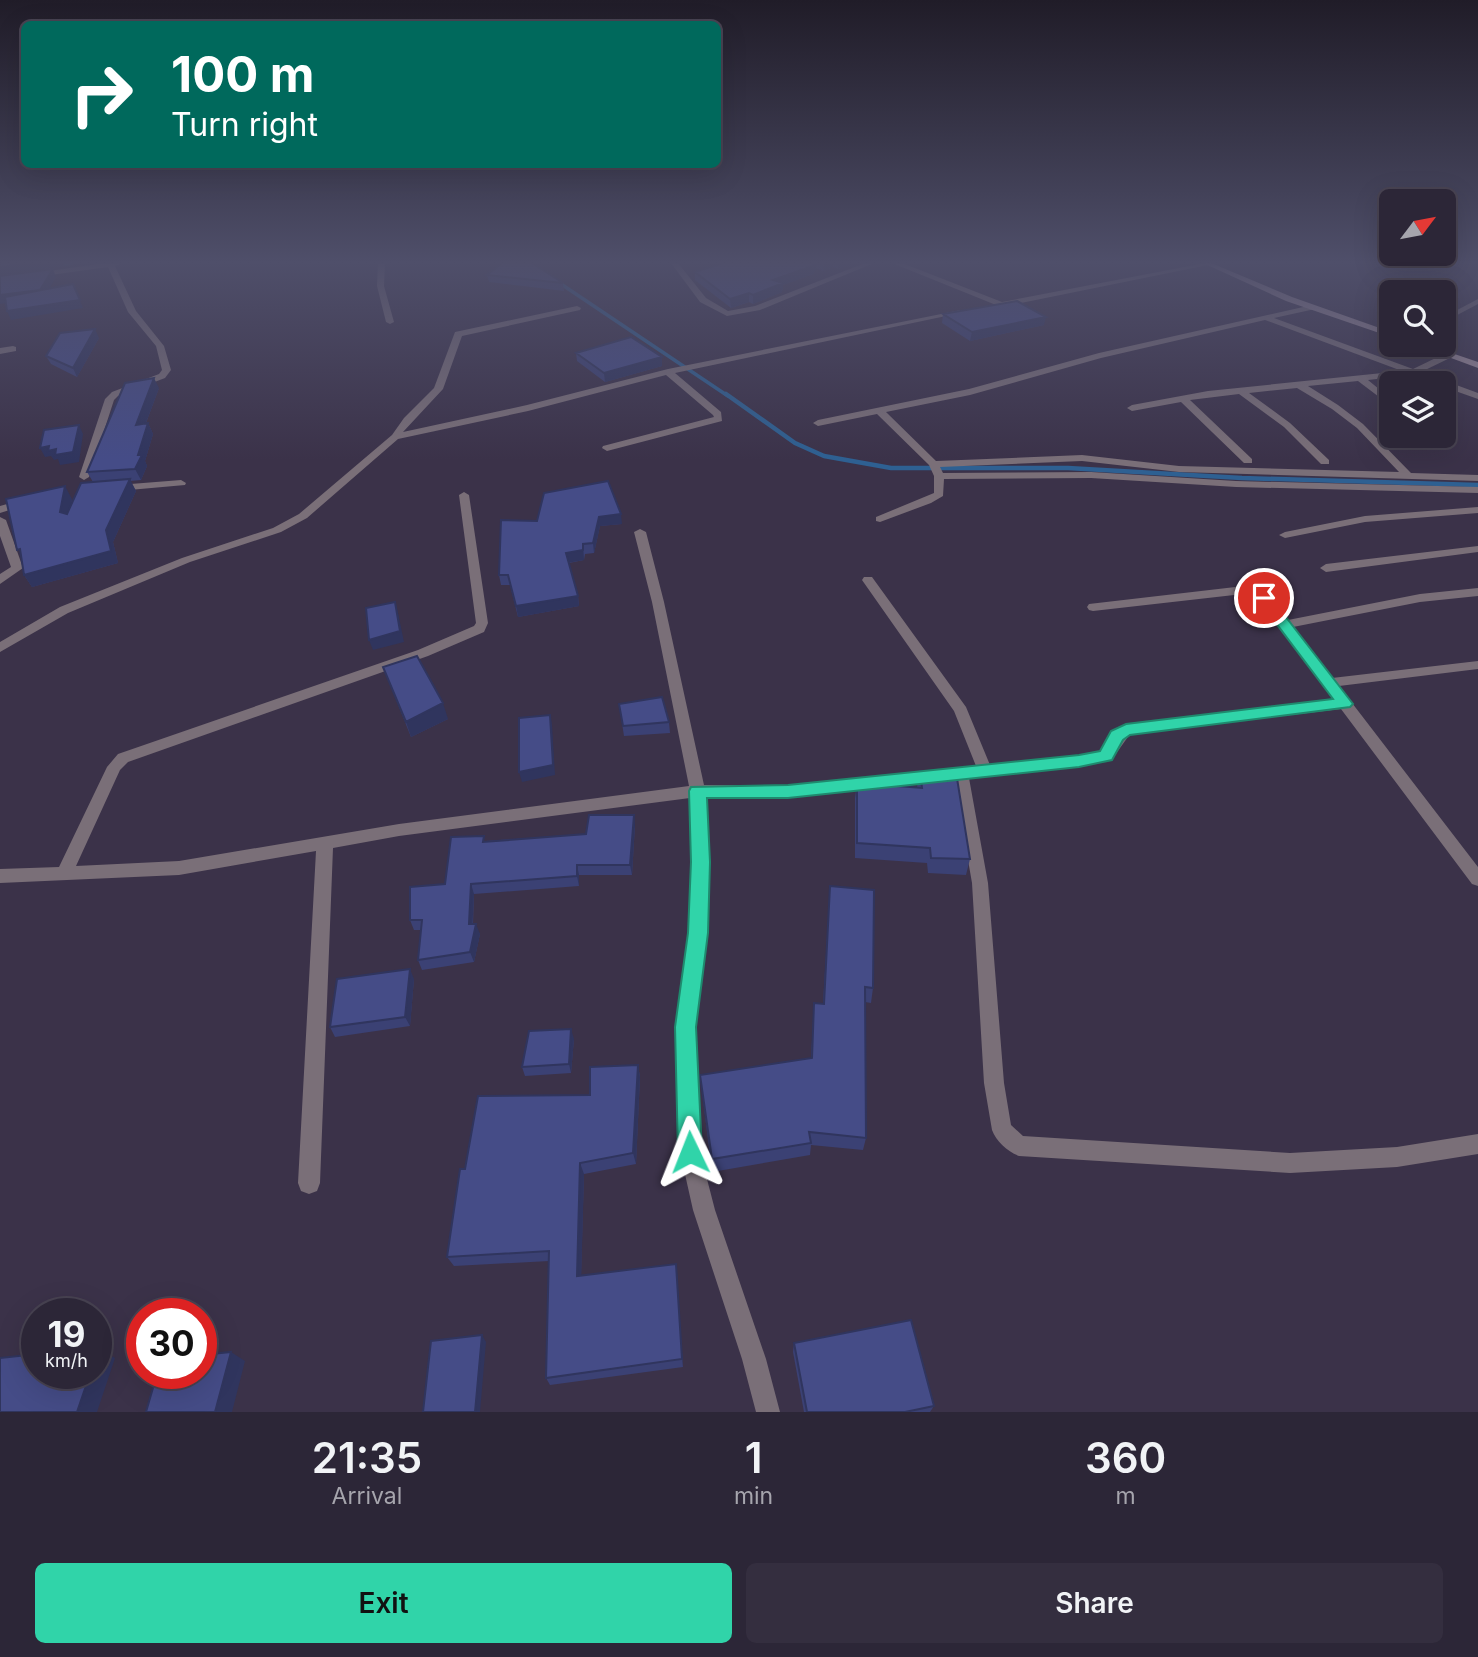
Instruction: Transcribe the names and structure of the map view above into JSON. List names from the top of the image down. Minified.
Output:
{"north":"top right","page":{"turn":["100 m","Turn right"],"speed":"19 km/h","limit":"30","eta":["21:35","Arrival","1","min","360","m"],"buttons":["Exit","Share"]}}
